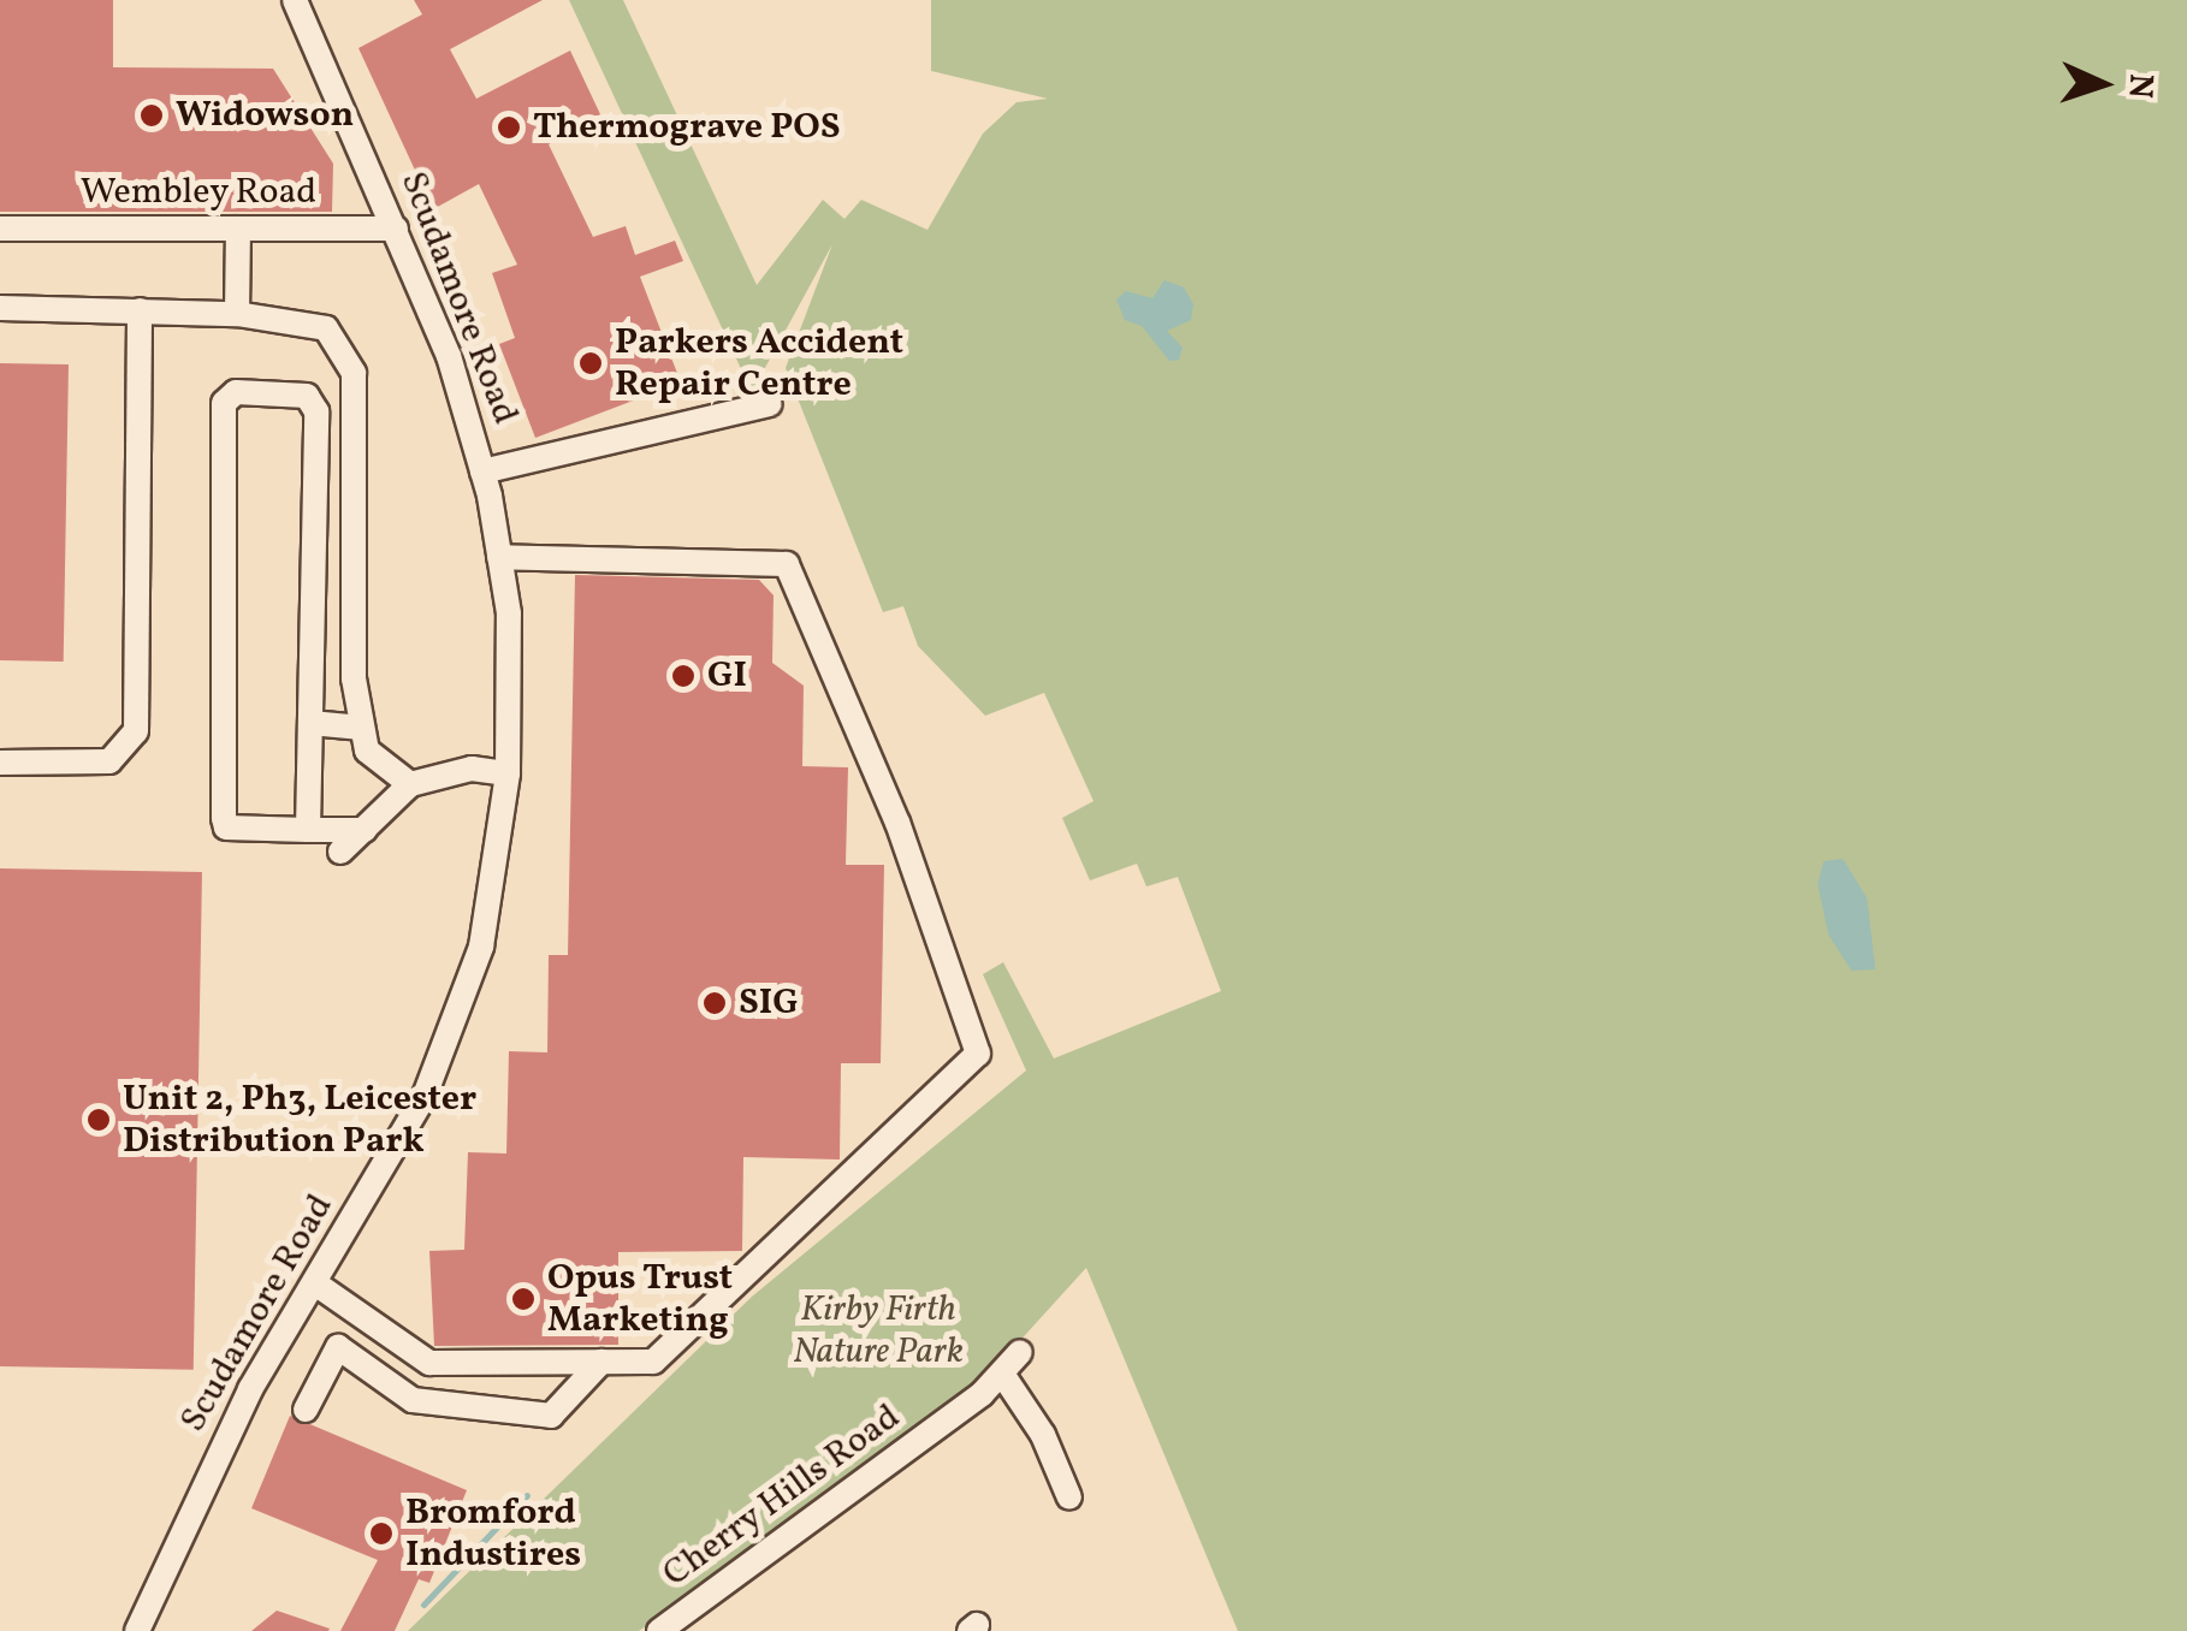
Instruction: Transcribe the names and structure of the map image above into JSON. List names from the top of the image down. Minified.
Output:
{"streets":{"street":["Wembley Road","Scudamore Road","Cherry Hills Road"]},"crossings":[["Wembley Road","Scudamore Road"]],"parks":["Kirby Firth Nature Park"],"places":["Widowson","Thermograve POS","Parkers Accident Repair Centre","GI","SIG","Unit 2, Ph3, Leicester Distribution Park","Opus Trust Marketing","Bromford Industires"],"north":"right"}
